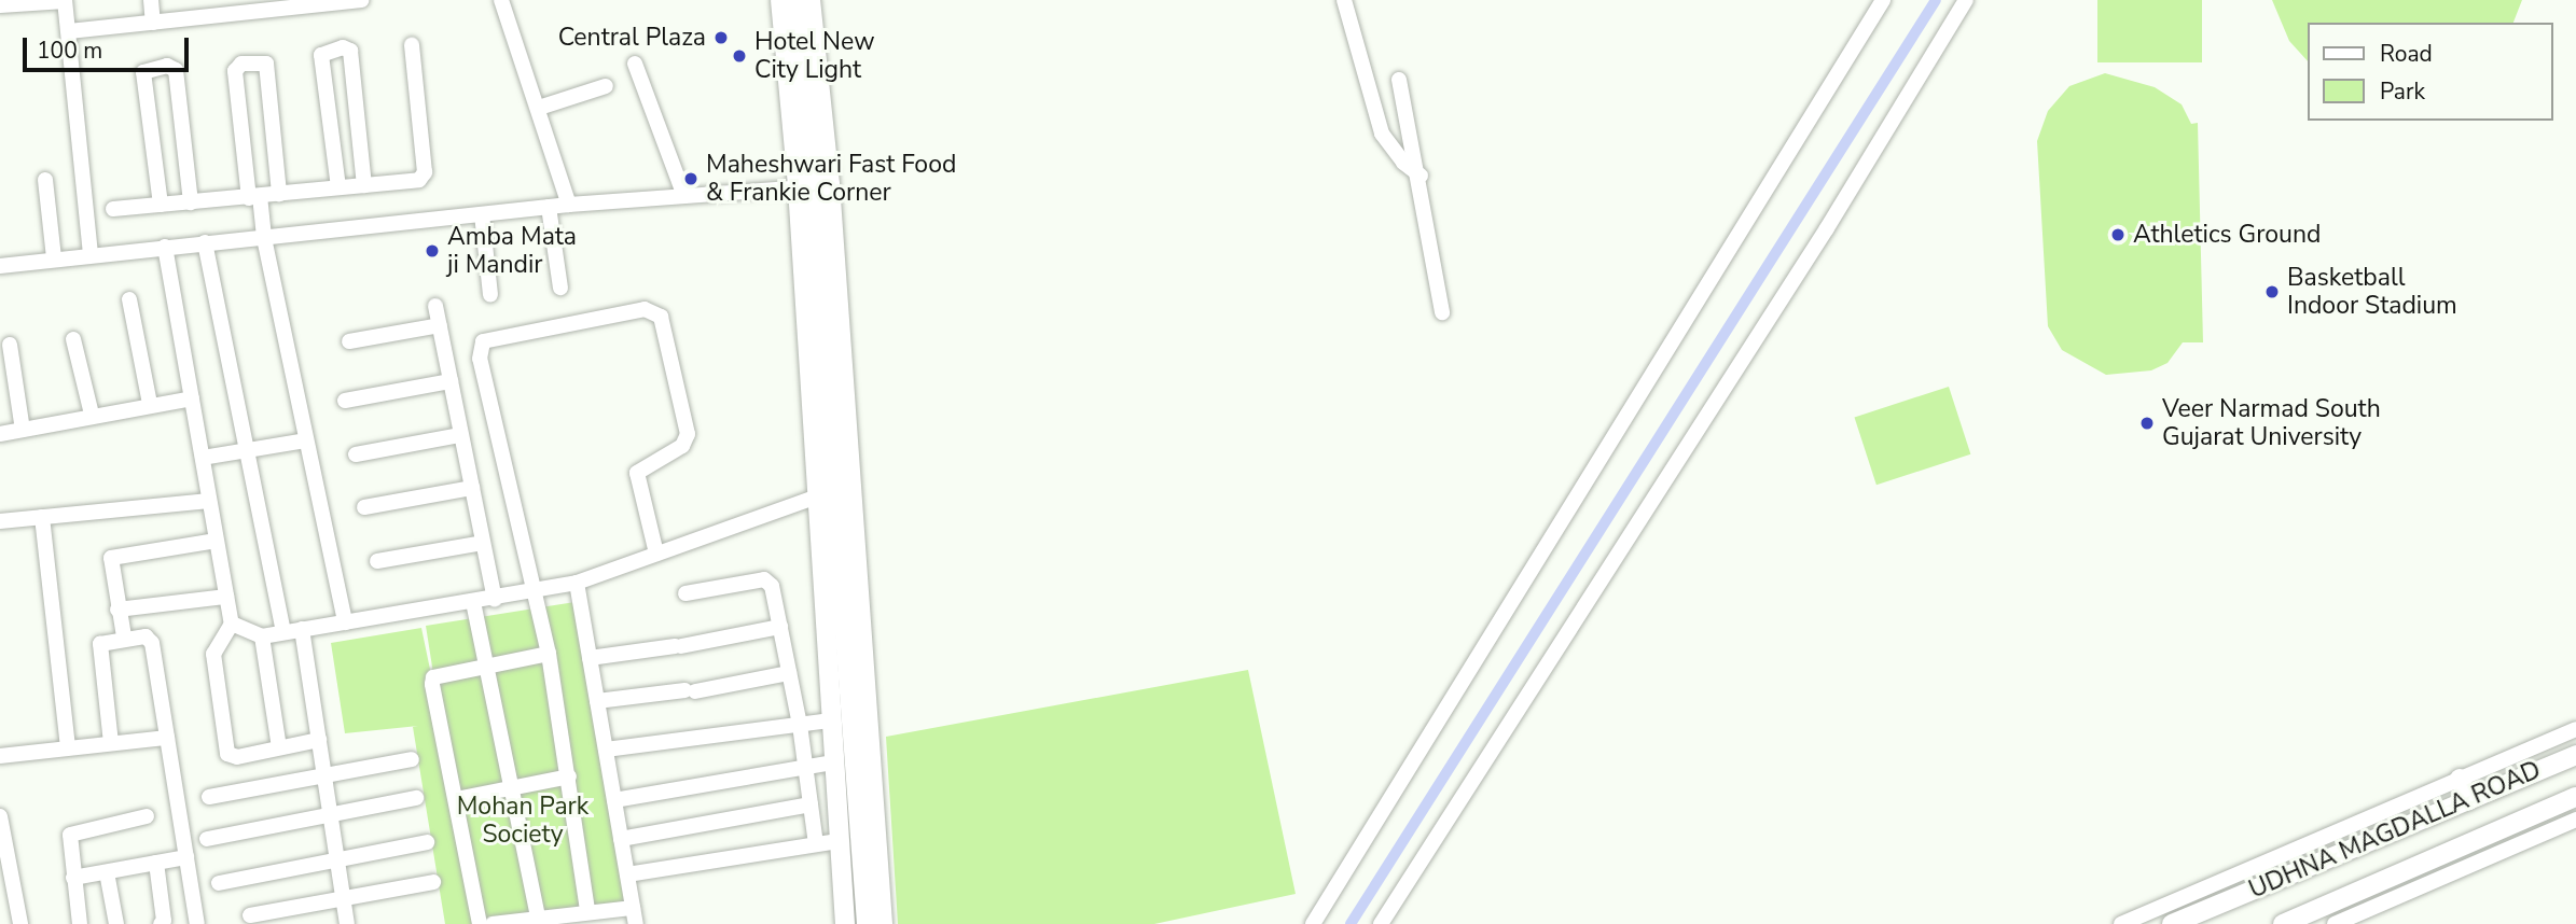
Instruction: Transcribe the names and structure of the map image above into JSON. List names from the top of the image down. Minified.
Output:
{"streets":{"main road":["UDHNA MAGDALLA ROAD"]},"parks":["Mohan Park Society"],"places":["Central Plaza","Hotel New City Light","Maheshwari Fast Food & Frankie Corner","Athletics Ground","Amba Mata ji Mandir","Basketball Indoor Stadium","Veer Narmad South Gujarat University"],"legend":["Road","Park"],"scale_bar":"100 m"}
